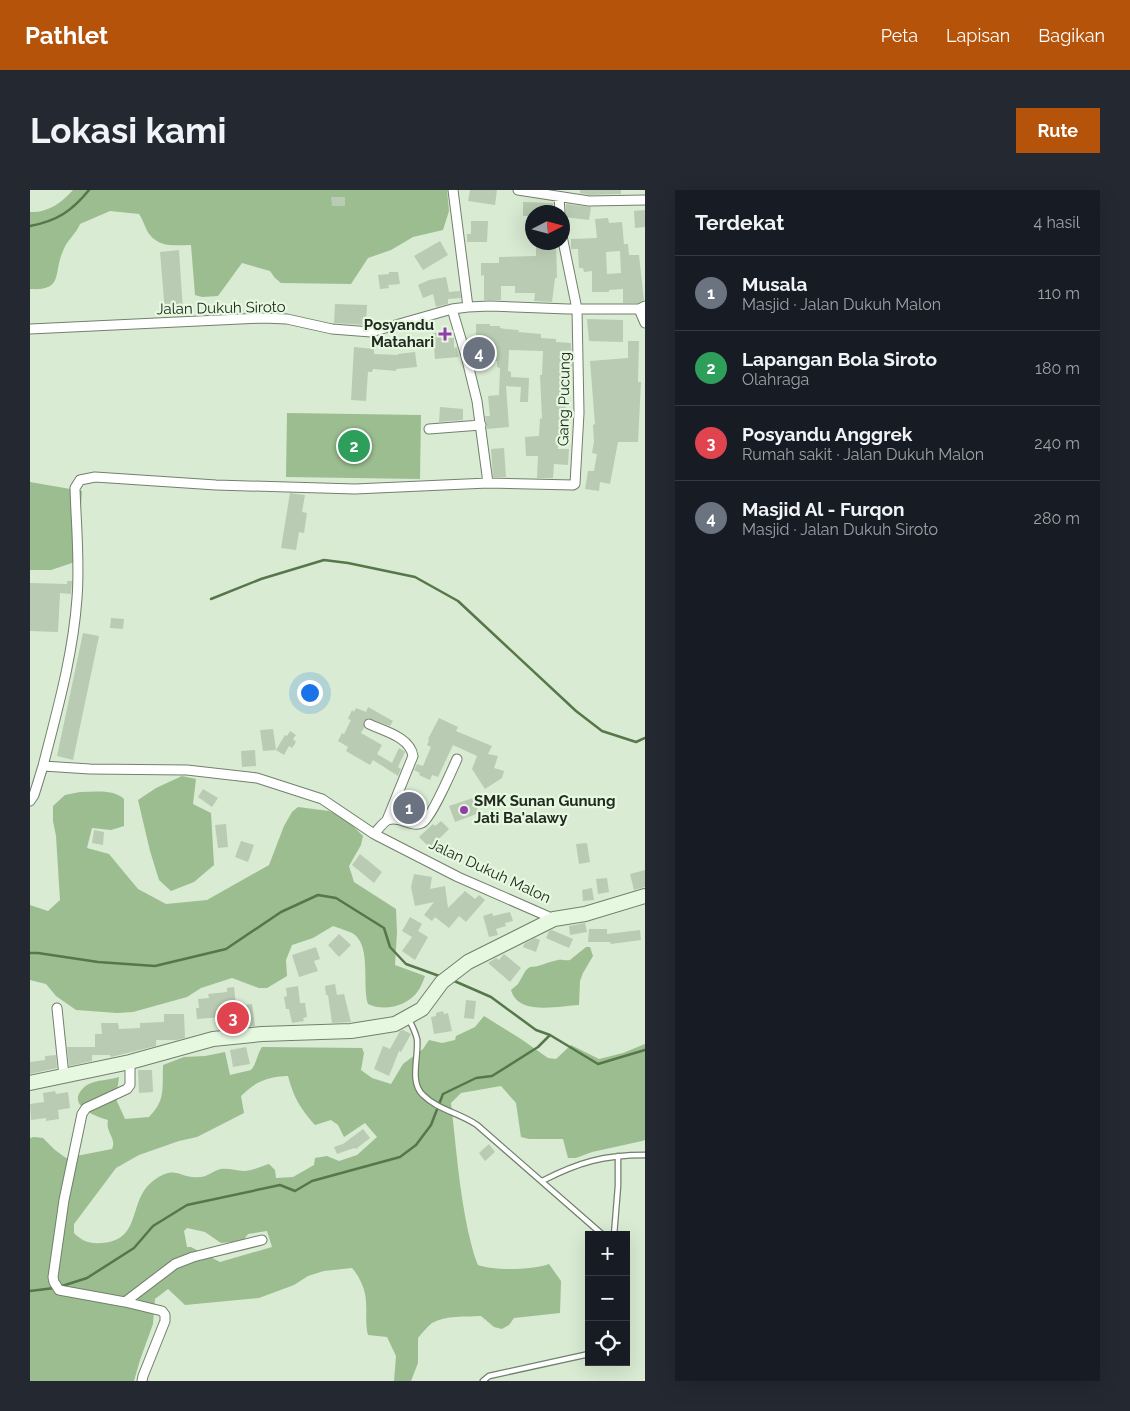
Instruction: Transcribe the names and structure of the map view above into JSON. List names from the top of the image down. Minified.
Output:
{"streets":{"street":["Jalan Dukuh Siroto","Gang Pucung","Jalan Dukuh Malon"]},"crossings":[["Jalan Dukuh Siroto","Gang Pucung"]],"places":{"health":["Posyandu Matahari"],"other":["SMK Sunan Gunung Jati Ba'alawy"]},"north":"right","page":{"header":"Pathlet","nav":["Peta","Lapisan","Bagikan"],"buttons":"Rute","title":"Lokasi kami","heading":["Terdekat","4 hasil"],"list":[{"mark":"1","name":"Musala","note":"Masjid · Jalan Dukuh Malon","value":"110 m"},{"mark":"2","name":"Lapangan Bola Siroto","note":"Olahraga","value":"180 m"},{"mark":"3","name":"Posyandu Anggrek","note":"Rumah sakit · Jalan Dukuh Malon","value":"240 m"},{"mark":"4","name":"Masjid Al - Furqon","note":"Masjid · Jalan Dukuh Siroto","value":"280 m"}],"pins":["4","2","1","3"],"map_buttons":["+","−"]}}
